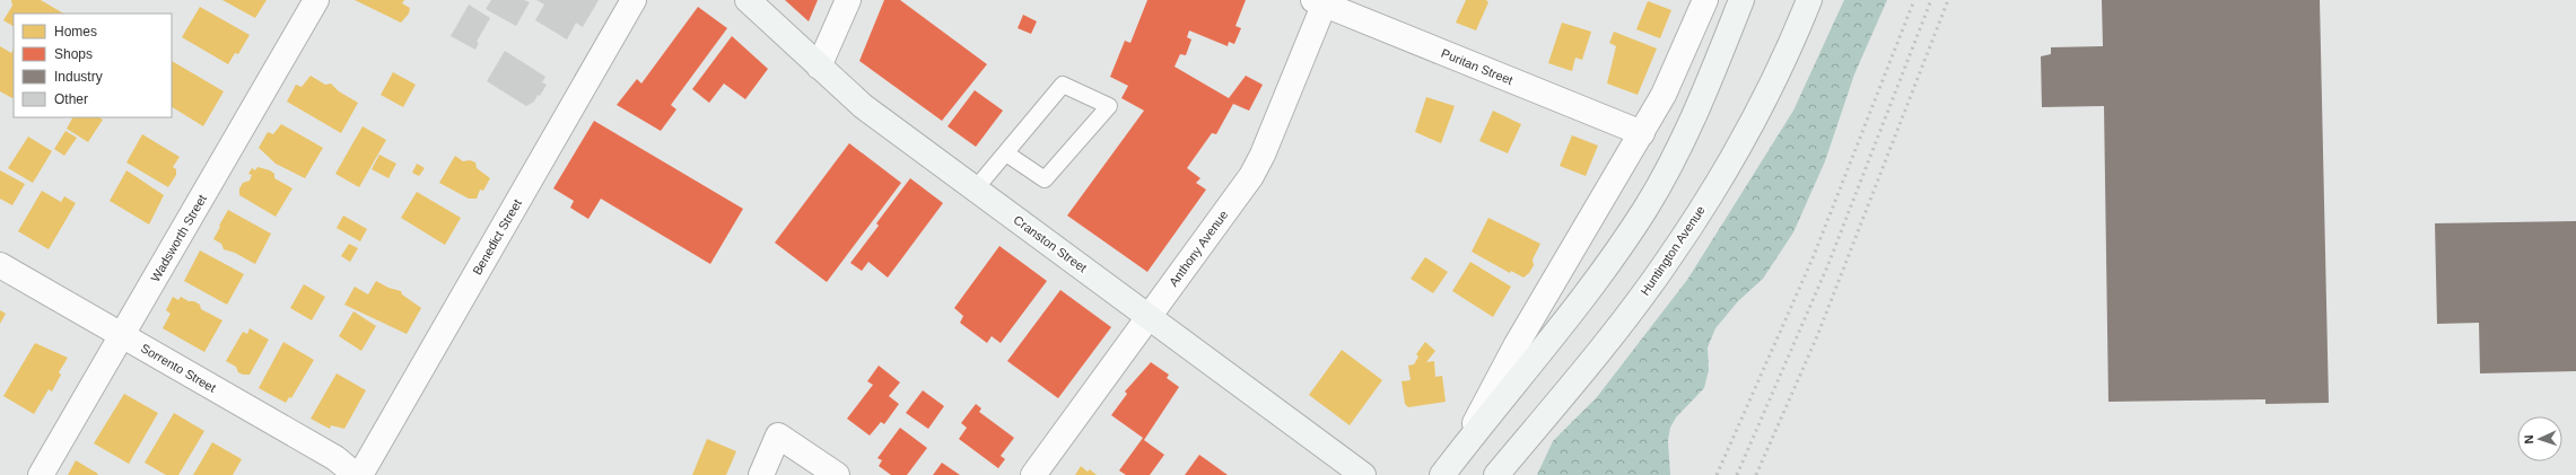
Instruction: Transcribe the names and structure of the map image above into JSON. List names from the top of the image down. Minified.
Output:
{"streets":{"main road":["Cranston Street","Huntington Avenue"],"street":["Puritan Street","Benedict Street","Wadsworth Street","Anthony Avenue","Sorrento Street"]},"crossings":[["Puritan Street","Anthony Avenue"],["Wadsworth Street","Sorrento Street"],["Cranston Street","Anthony Avenue"]],"legend":["Homes","Shops","Industry","Other"],"north":"left"}
